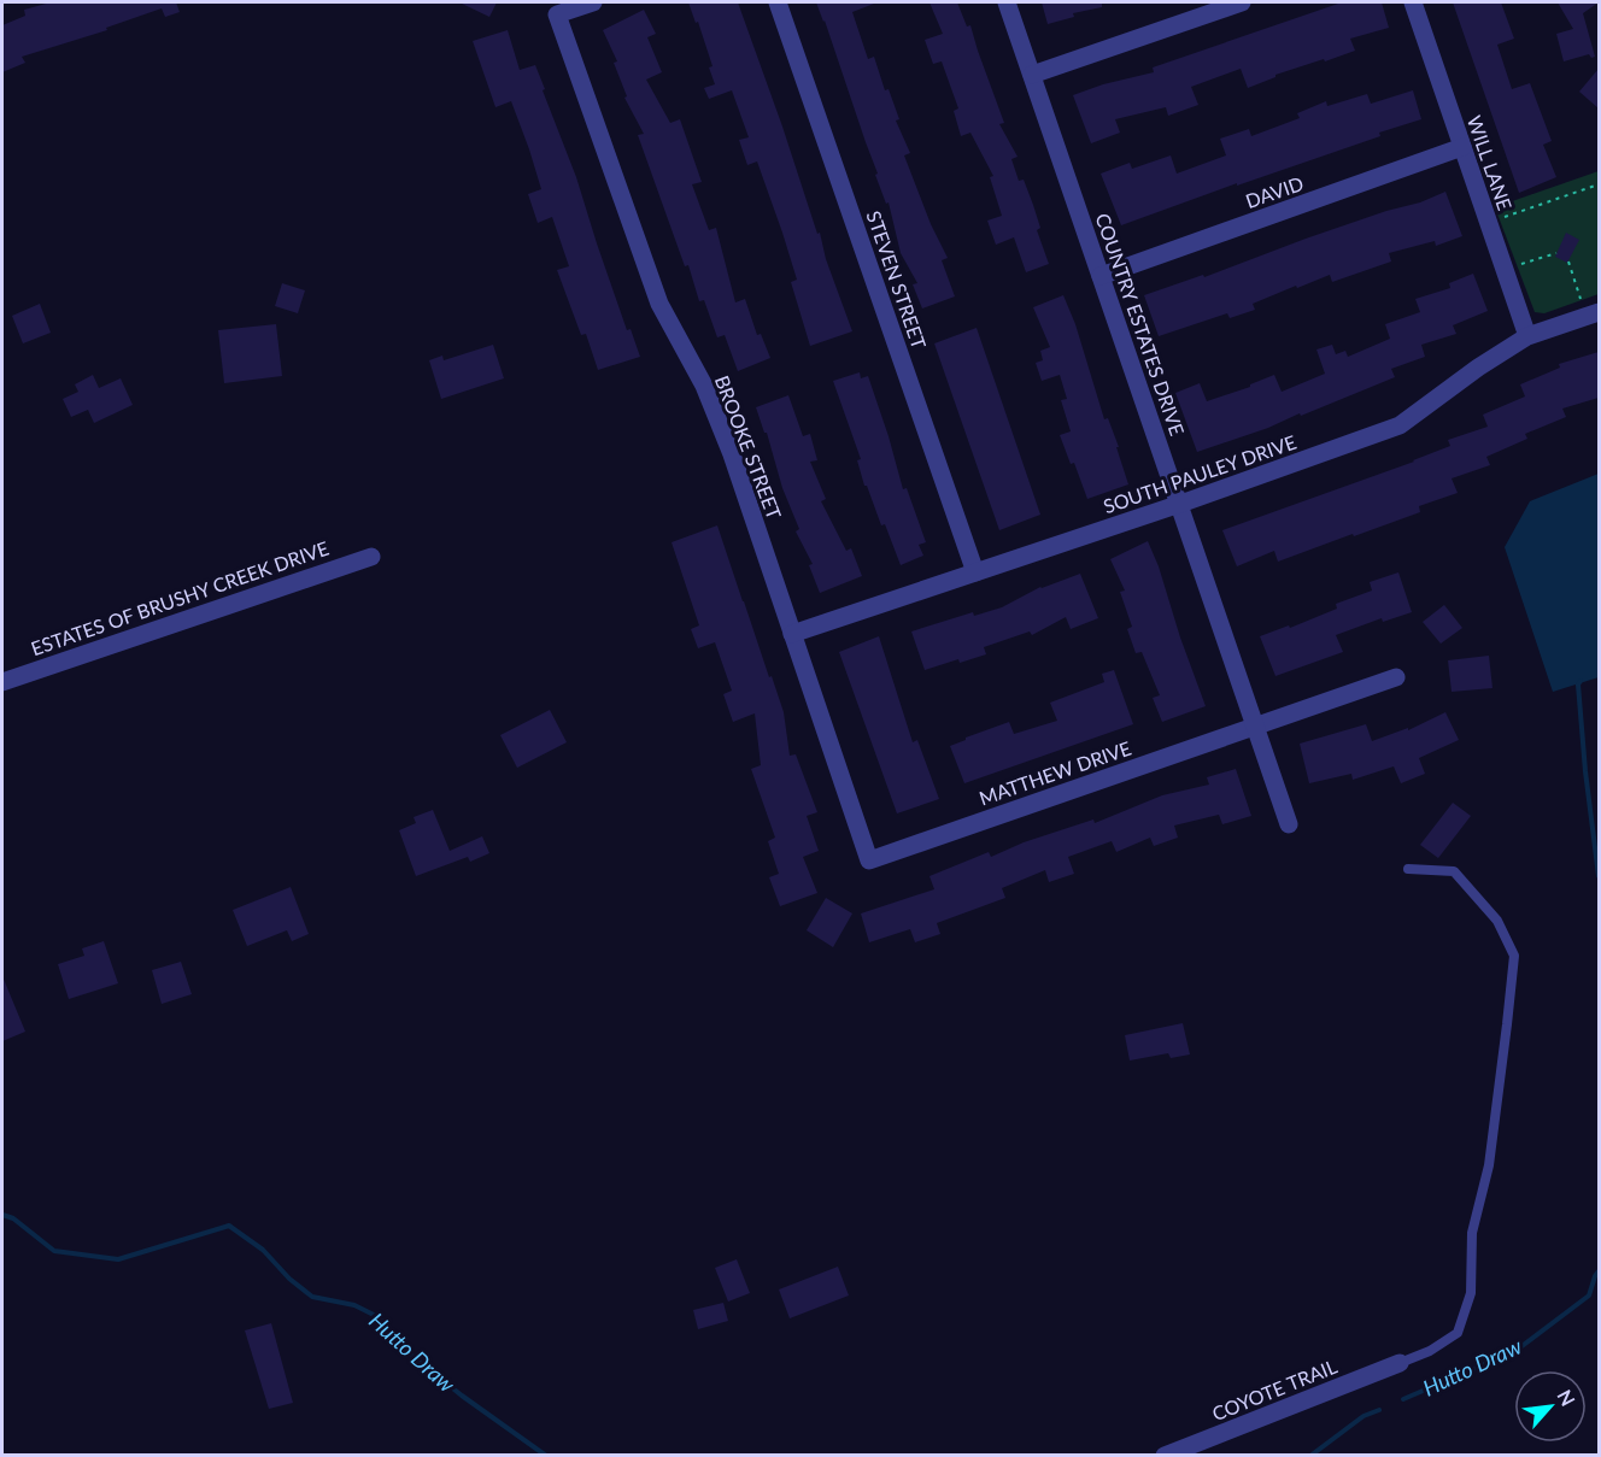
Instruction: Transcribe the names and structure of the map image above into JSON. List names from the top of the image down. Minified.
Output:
{"streets":{"street":["WILL LANE","DAVID","STEVEN STREET","COUNTRY ESTATES DRIVE","BROOKE STREET","SOUTH PAULEY DRIVE","ESTATES OF BRUSHY CREEK DRIVE","MATTHEW DRIVE","COYOTE TRAIL"]},"crossings":[["WILL LANE","DAVID"],["WILL LANE","SOUTH PAULEY DRIVE"],["DAVID","COUNTRY ESTATES DRIVE"],["STEVEN STREET","SOUTH PAULEY DRIVE"],["COUNTRY ESTATES DRIVE","SOUTH PAULEY DRIVE"],["COUNTRY ESTATES DRIVE","MATTHEW DRIVE"],["BROOKE STREET","SOUTH PAULEY DRIVE"],["BROOKE STREET","MATTHEW DRIVE"]],"water":["Hutto Draw"],"north":"top right"}
